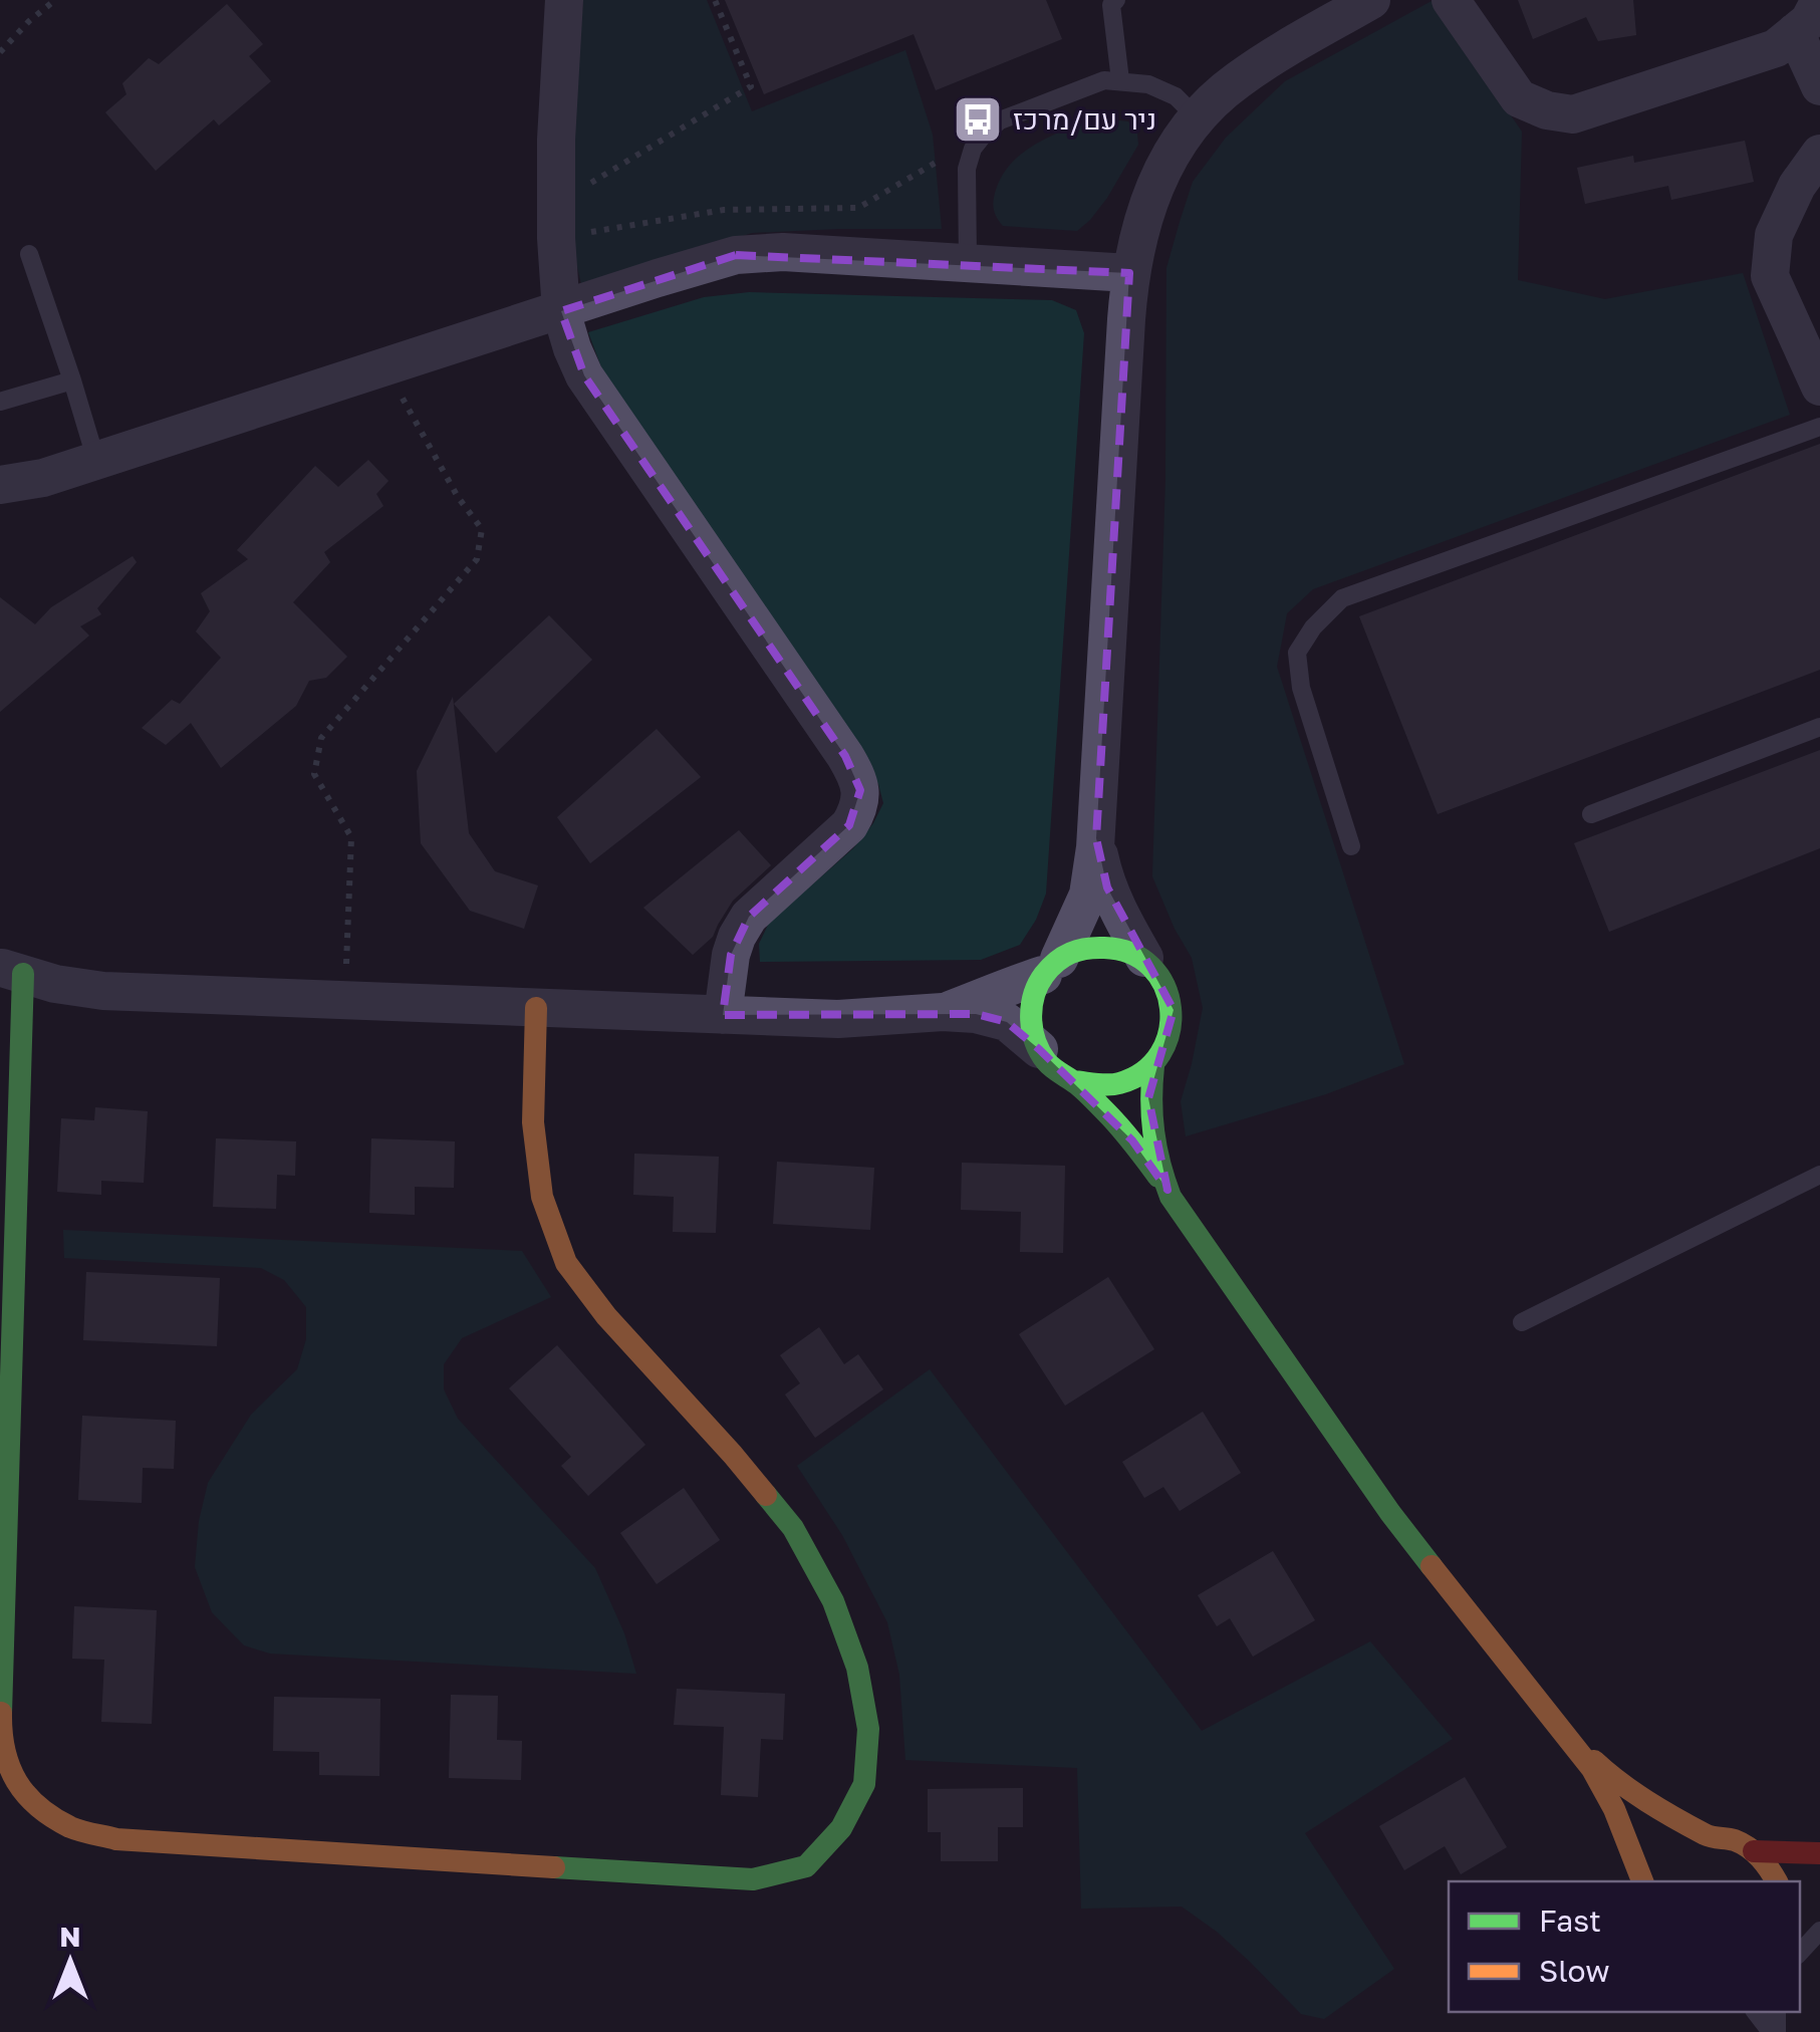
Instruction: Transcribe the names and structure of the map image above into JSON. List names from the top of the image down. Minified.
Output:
{"places":{"bus stop":["ניר עם/מרכז"]},"legend":["Fast","Slow"],"north":"top"}
